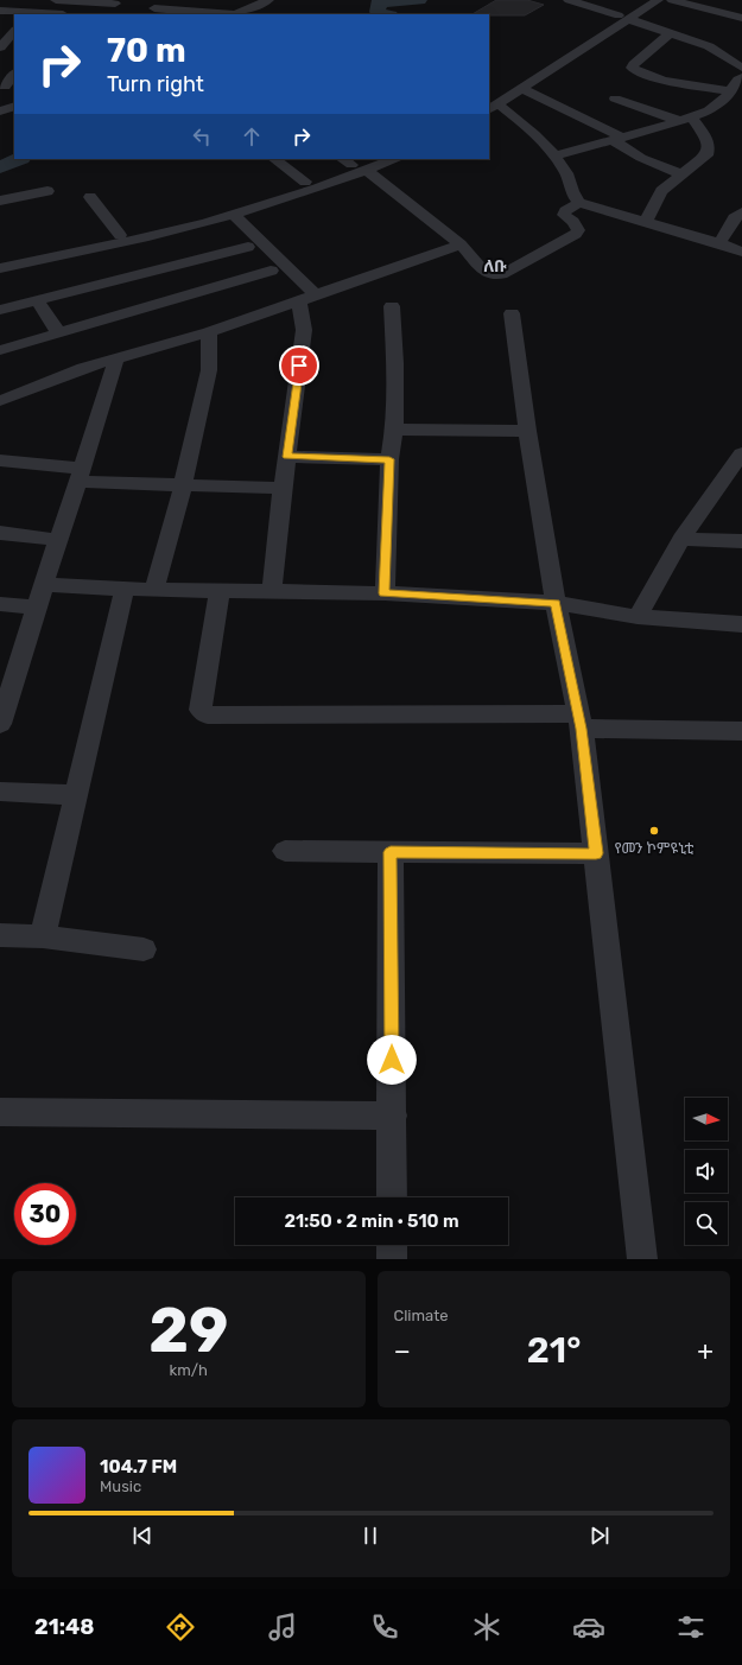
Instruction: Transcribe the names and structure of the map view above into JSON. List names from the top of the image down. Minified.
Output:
{"districts":["ለቡ"],"places":["የመን ኮምዩኒቲ"],"north":"right","page":{"turn":["70 m","Turn right"],"limit":"30","trip":"21:50 · 2 min · 510 m","tile":[["29","km/h"],"Climate"],"heat":["−","21°","+"],"song":["104.7 FM","Music"],"tabs":"21:48"}}
